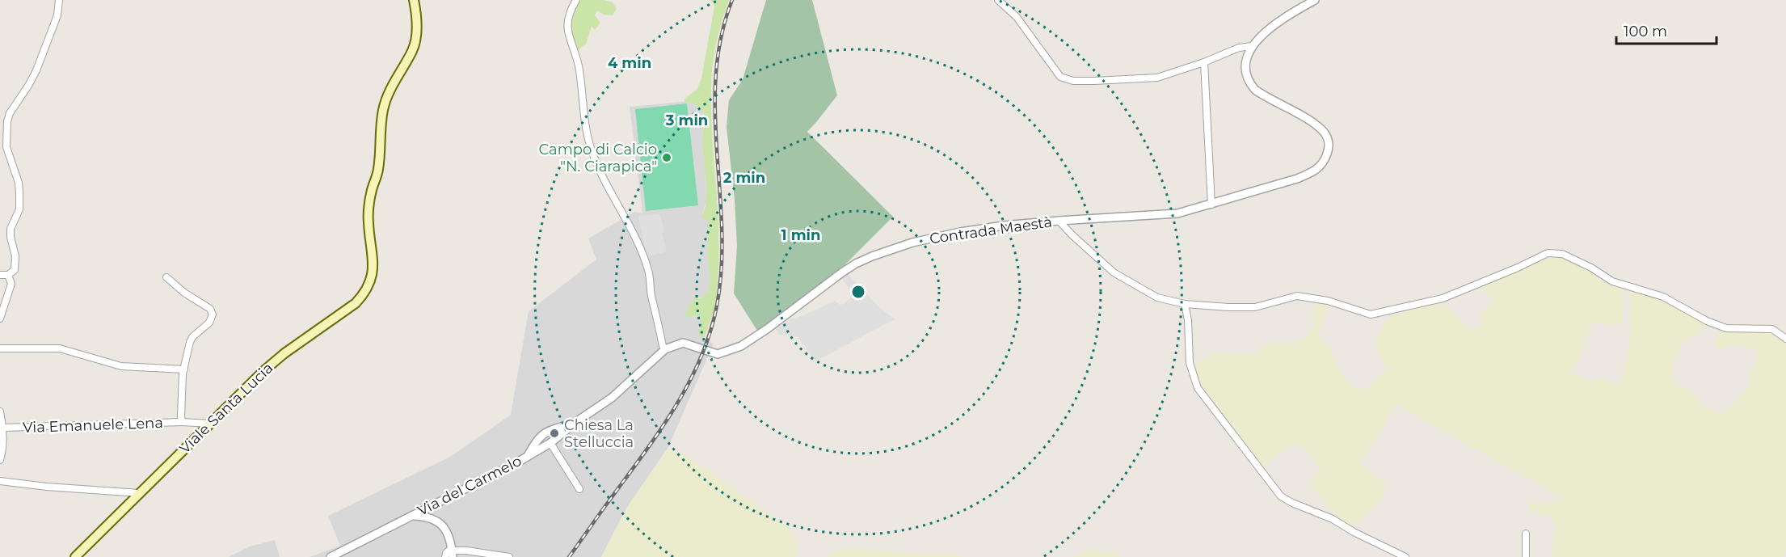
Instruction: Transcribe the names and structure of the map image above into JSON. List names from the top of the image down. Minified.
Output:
{"streets":{"main road":["Viale Santa Lucia"],"street":["Contrada Maestà","Via Emanuele Lena","Via del Carmelo"]},"crossings":[["Contrada Maestà","Via del Carmelo"],["Viale Santa Lucia","Via Emanuele Lena"]],"places":["Campo di Calcio \"N. Ciarapica\"","Chiesa La Stelluccia"],"scale_bar":"100 m","rings":["4 min","3 min","2 min","1 min"]}
